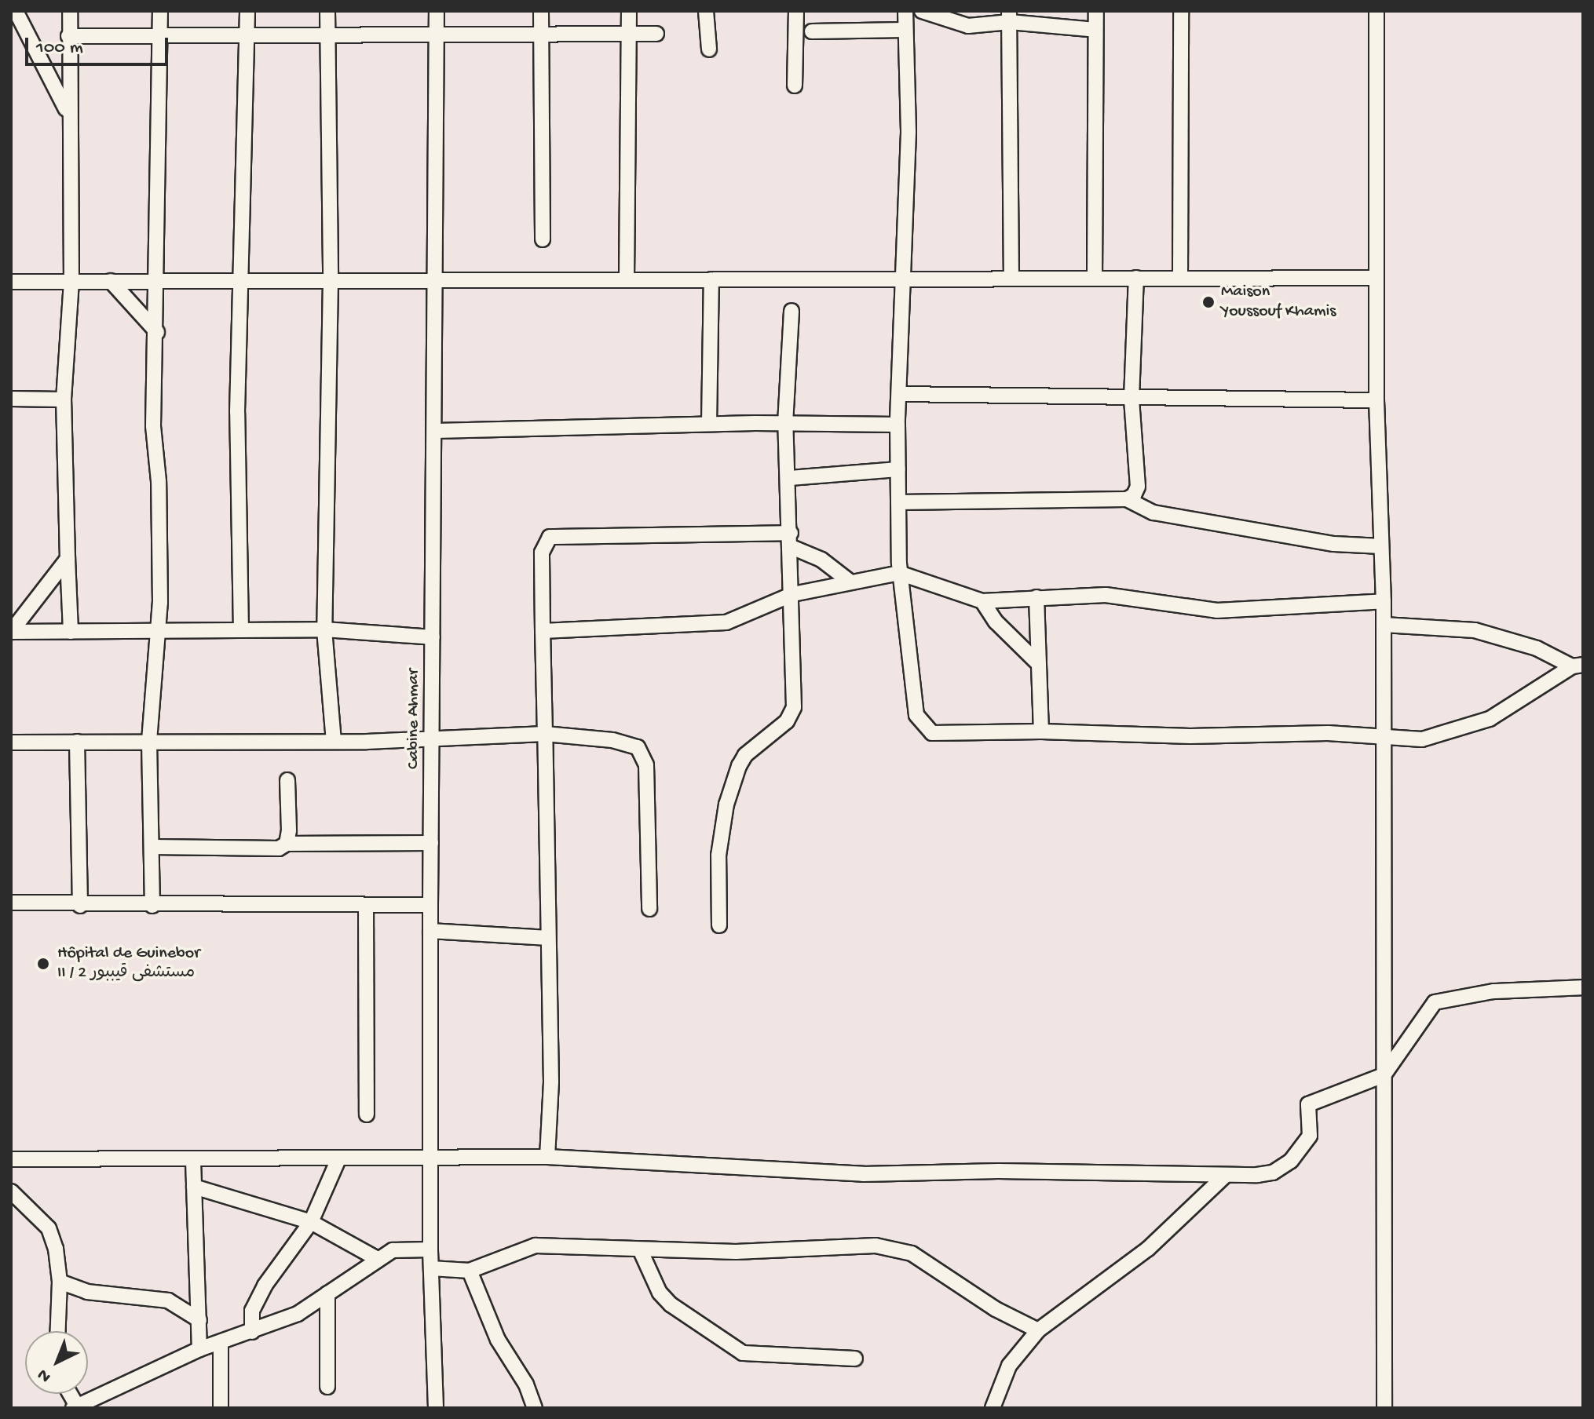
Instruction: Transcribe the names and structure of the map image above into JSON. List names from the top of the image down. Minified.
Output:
{"streets":{"street":["Cabine Ahmar"]},"places":["Maison Youssouf Khamis","Hôpital de Guinebor II / مستشفى قيببور 2"],"scale_bar":"100 m","north":"bottom left"}
